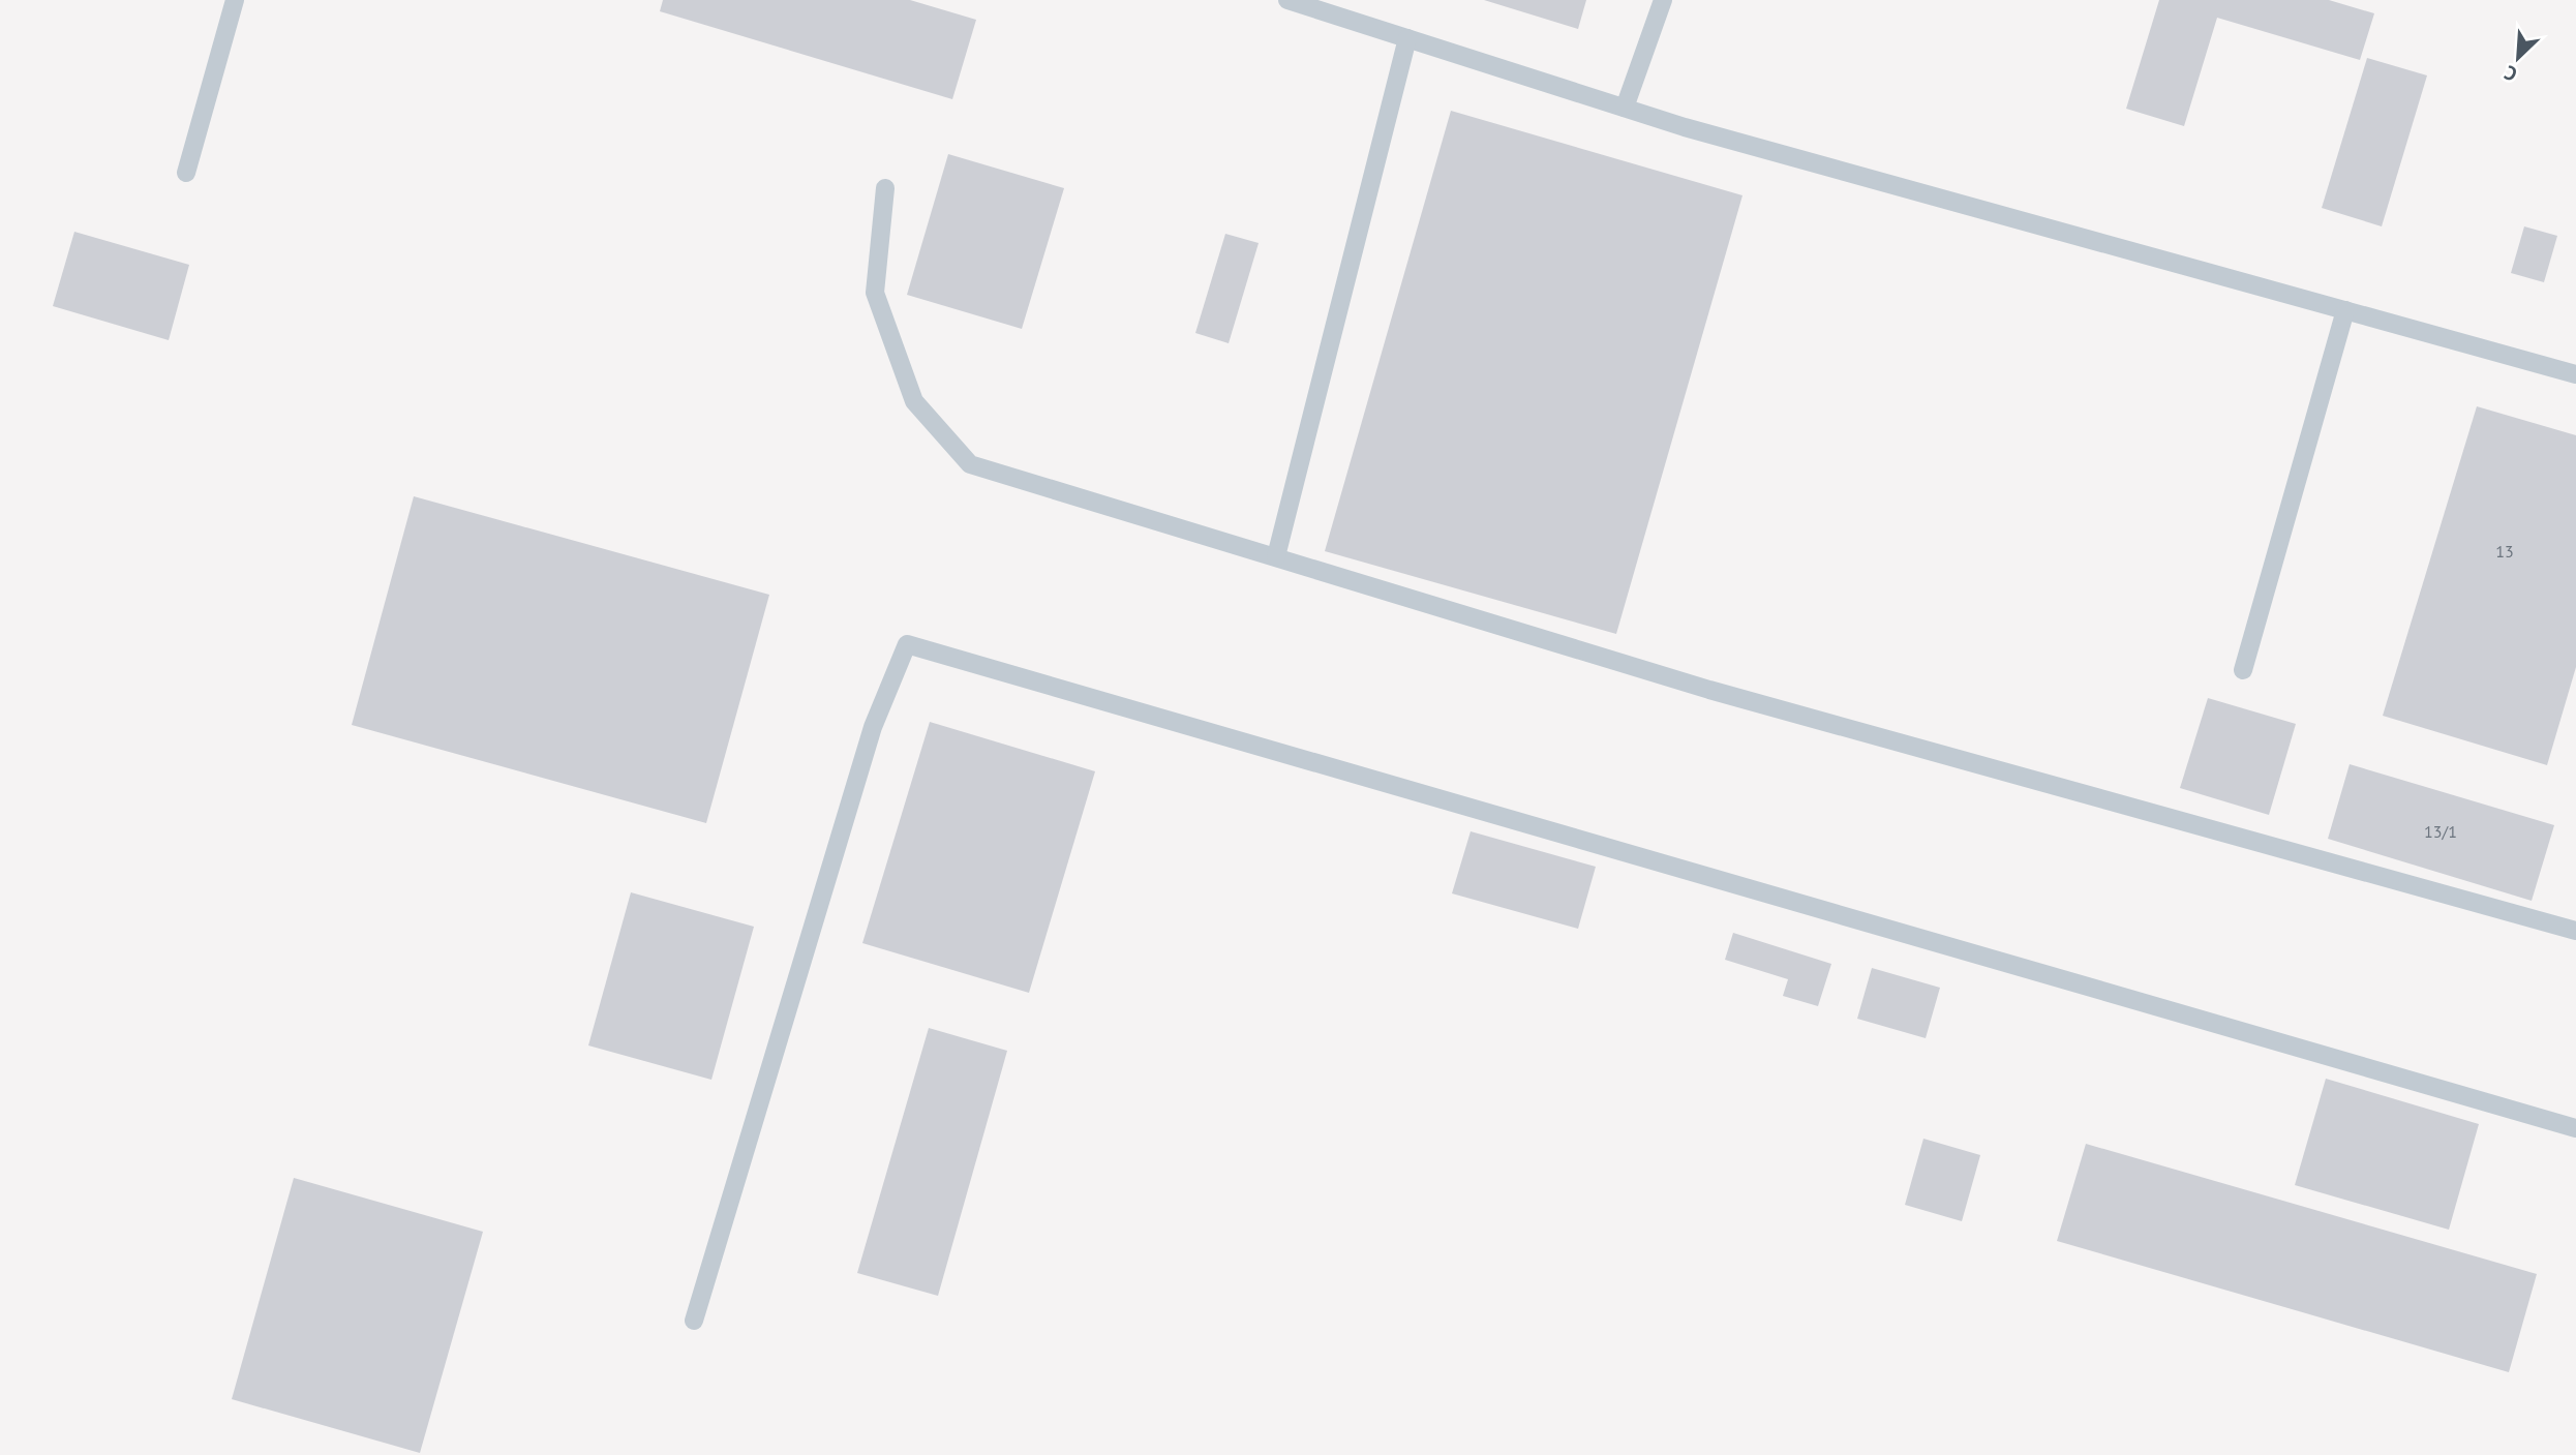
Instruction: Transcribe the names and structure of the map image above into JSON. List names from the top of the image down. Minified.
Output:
{"house_numbers":["13","13/1"],"north":"bottom left"}
